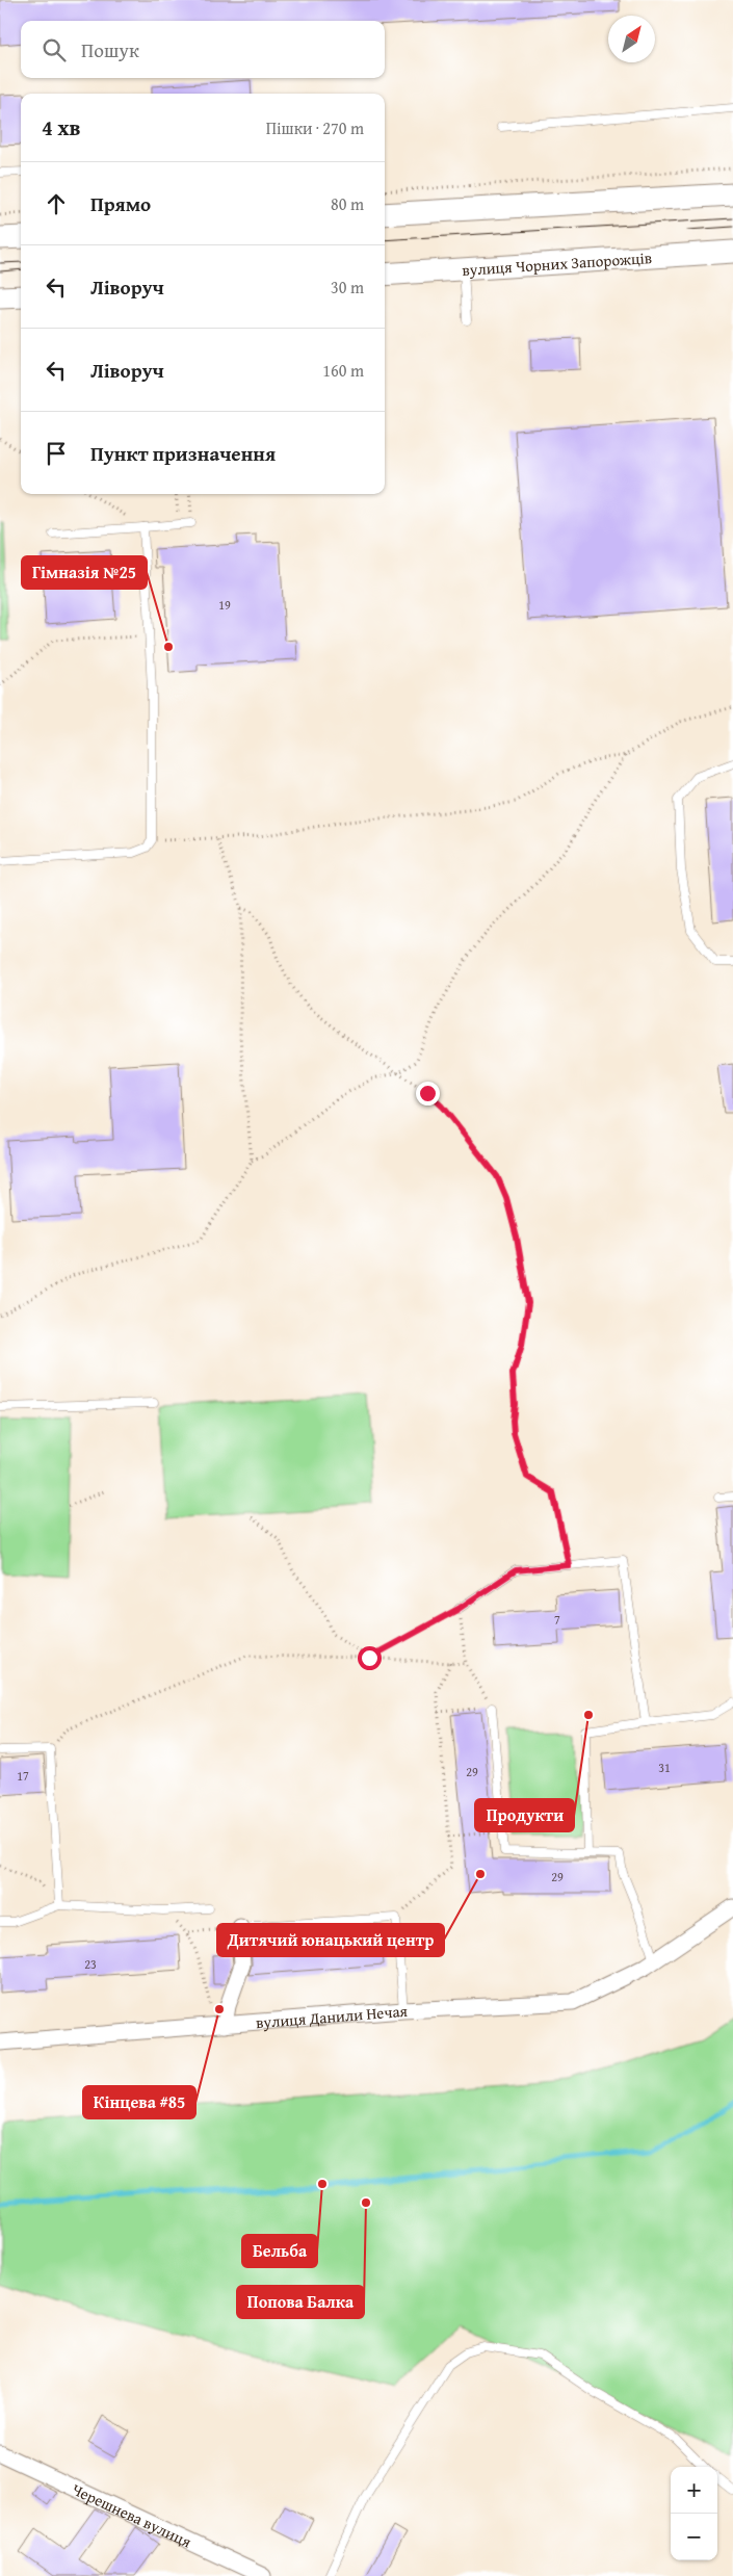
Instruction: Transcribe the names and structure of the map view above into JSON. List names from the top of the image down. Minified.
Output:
{"streets":{"main road":["вулиця Чорних Запорожців"],"street":["вулиця Данили Нечая","Черешнева вулиця"]},"places":["Гімназія №25","Продукти","Дитячий юнацький центр","Кінцева #85","Бельба","Попова Балка"],"house_numbers":["19","7","31","29","17","29","23"],"north":"top right","page":{"search":"Пошук","heading":["4 хв","Пішки · 270 m"],"list":[["Прямо","80 m"],["Ліворуч","30 m"],["Ліворуч","160 m"],"Пункт призначення"],"map_buttons":["+","−"]}}
